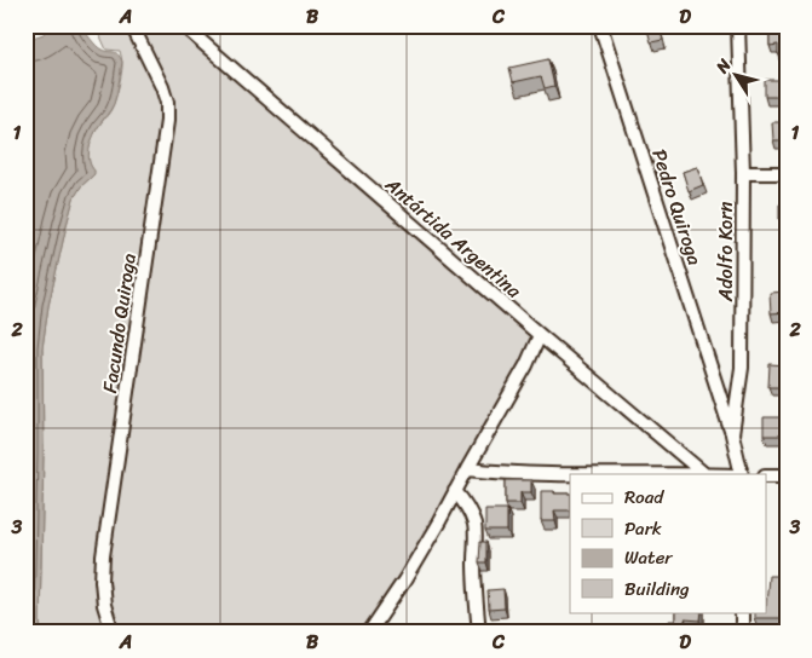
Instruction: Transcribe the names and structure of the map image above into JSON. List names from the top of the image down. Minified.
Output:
{"streets":{"street":["Pedro Quiroga","Antártida Argentina","Adolfo Korn","Facundo Quiroga"]},"crossings":[["Pedro Quiroga","Adolfo Korn"]],"legend":["Road","Park","Water","Building"],"north":"top left","grid":{"columns":["A","B","C","D"],"rows":["1","2","3"]}}
